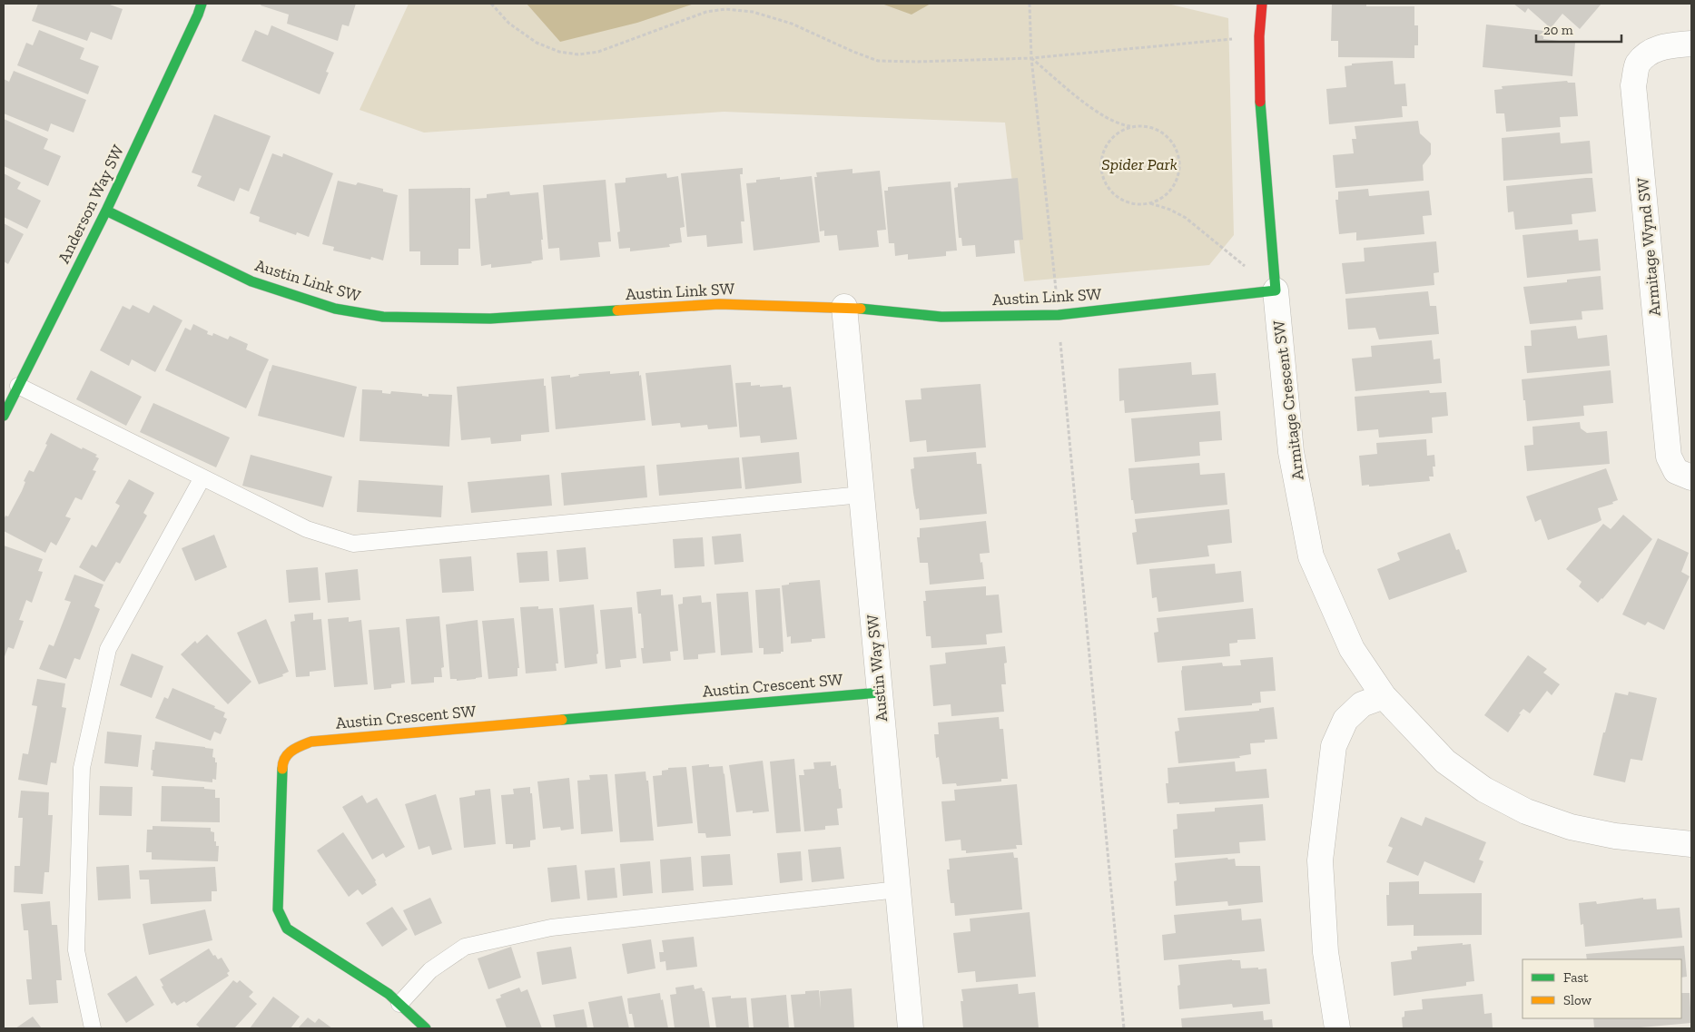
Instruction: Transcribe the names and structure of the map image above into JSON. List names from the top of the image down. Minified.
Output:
{"streets":{"street":["Anderson Way SW","Armitage Wynd SW","Austin Link SW","Armitage Crescent SW","Austin Way SW","Austin Crescent SW"]},"crossings":[["Anderson Way SW","Austin Link SW"],["Austin Link SW","Armitage Crescent SW"],["Austin Link SW","Austin Way SW"],["Austin Way SW","Austin Crescent SW"]],"parks":["Spider Park"],"legend":["Fast","Slow"],"scale_bar":"20 m"}
